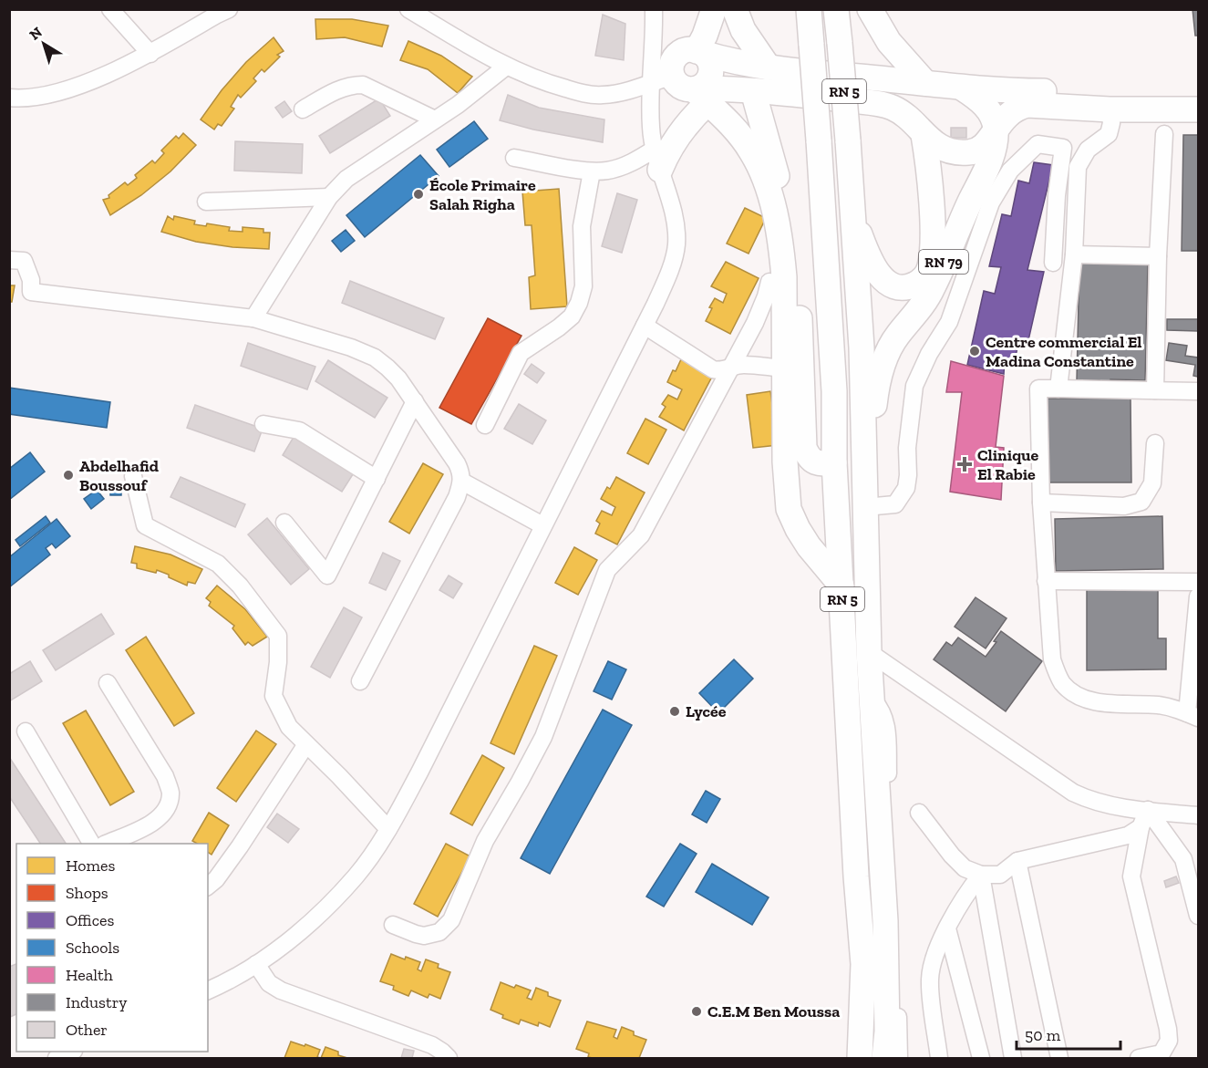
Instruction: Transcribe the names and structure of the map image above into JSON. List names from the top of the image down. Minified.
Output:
{"streets":{"highway":["RN 5","RN 79"]},"crossings":[["RN 5","RN 79"]],"places":{"other":["École Primaire Salah Righa","Centre commercial El Madina Constantine","Abdelhafid Boussouf","Lycée","C.E.M Ben Moussa"],"health":["Clinique El Rabie"]},"legend":["Homes","Shops","Offices","Schools","Health","Industry","Other"],"scale_bar":"50 m","north":"top left"}
